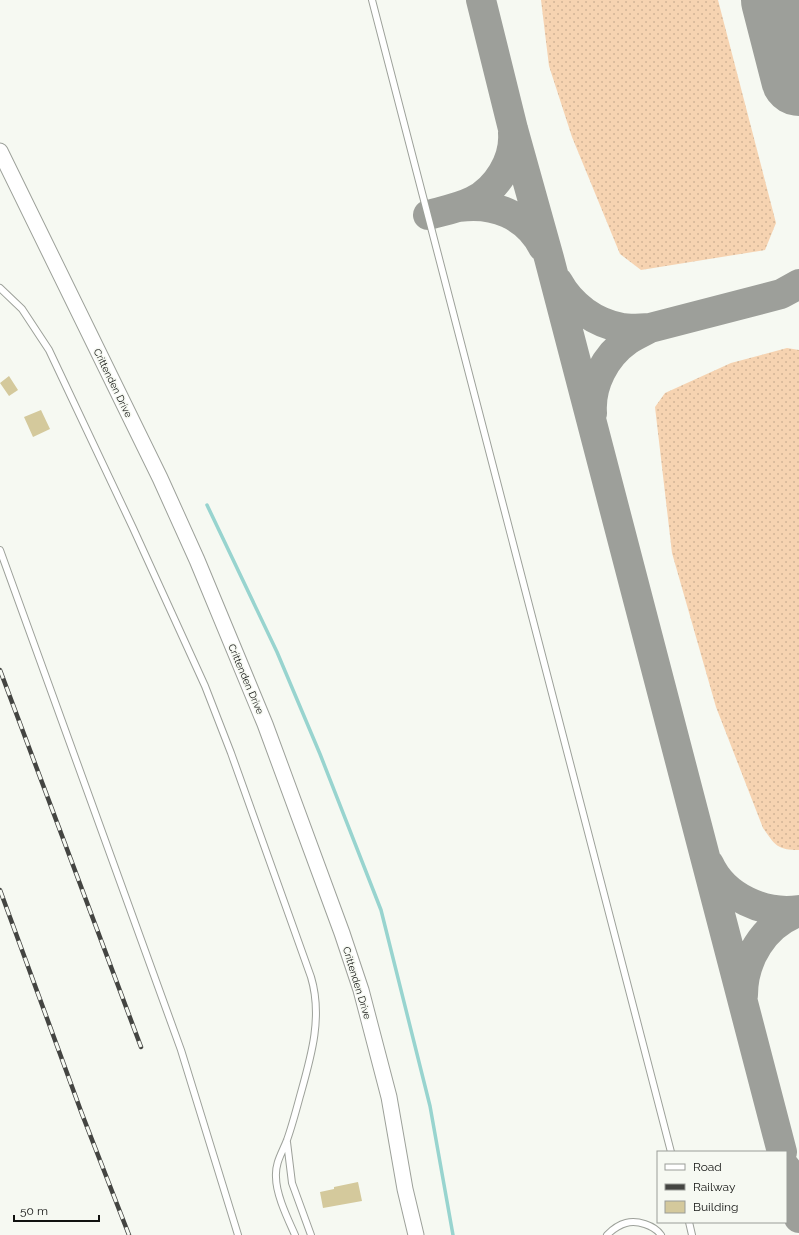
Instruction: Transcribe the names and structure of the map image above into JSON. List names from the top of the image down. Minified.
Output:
{"streets":{"street":["Crittenden Drive"]},"legend":["Road","Railway","Building"],"scale_bar":"50 m"}
